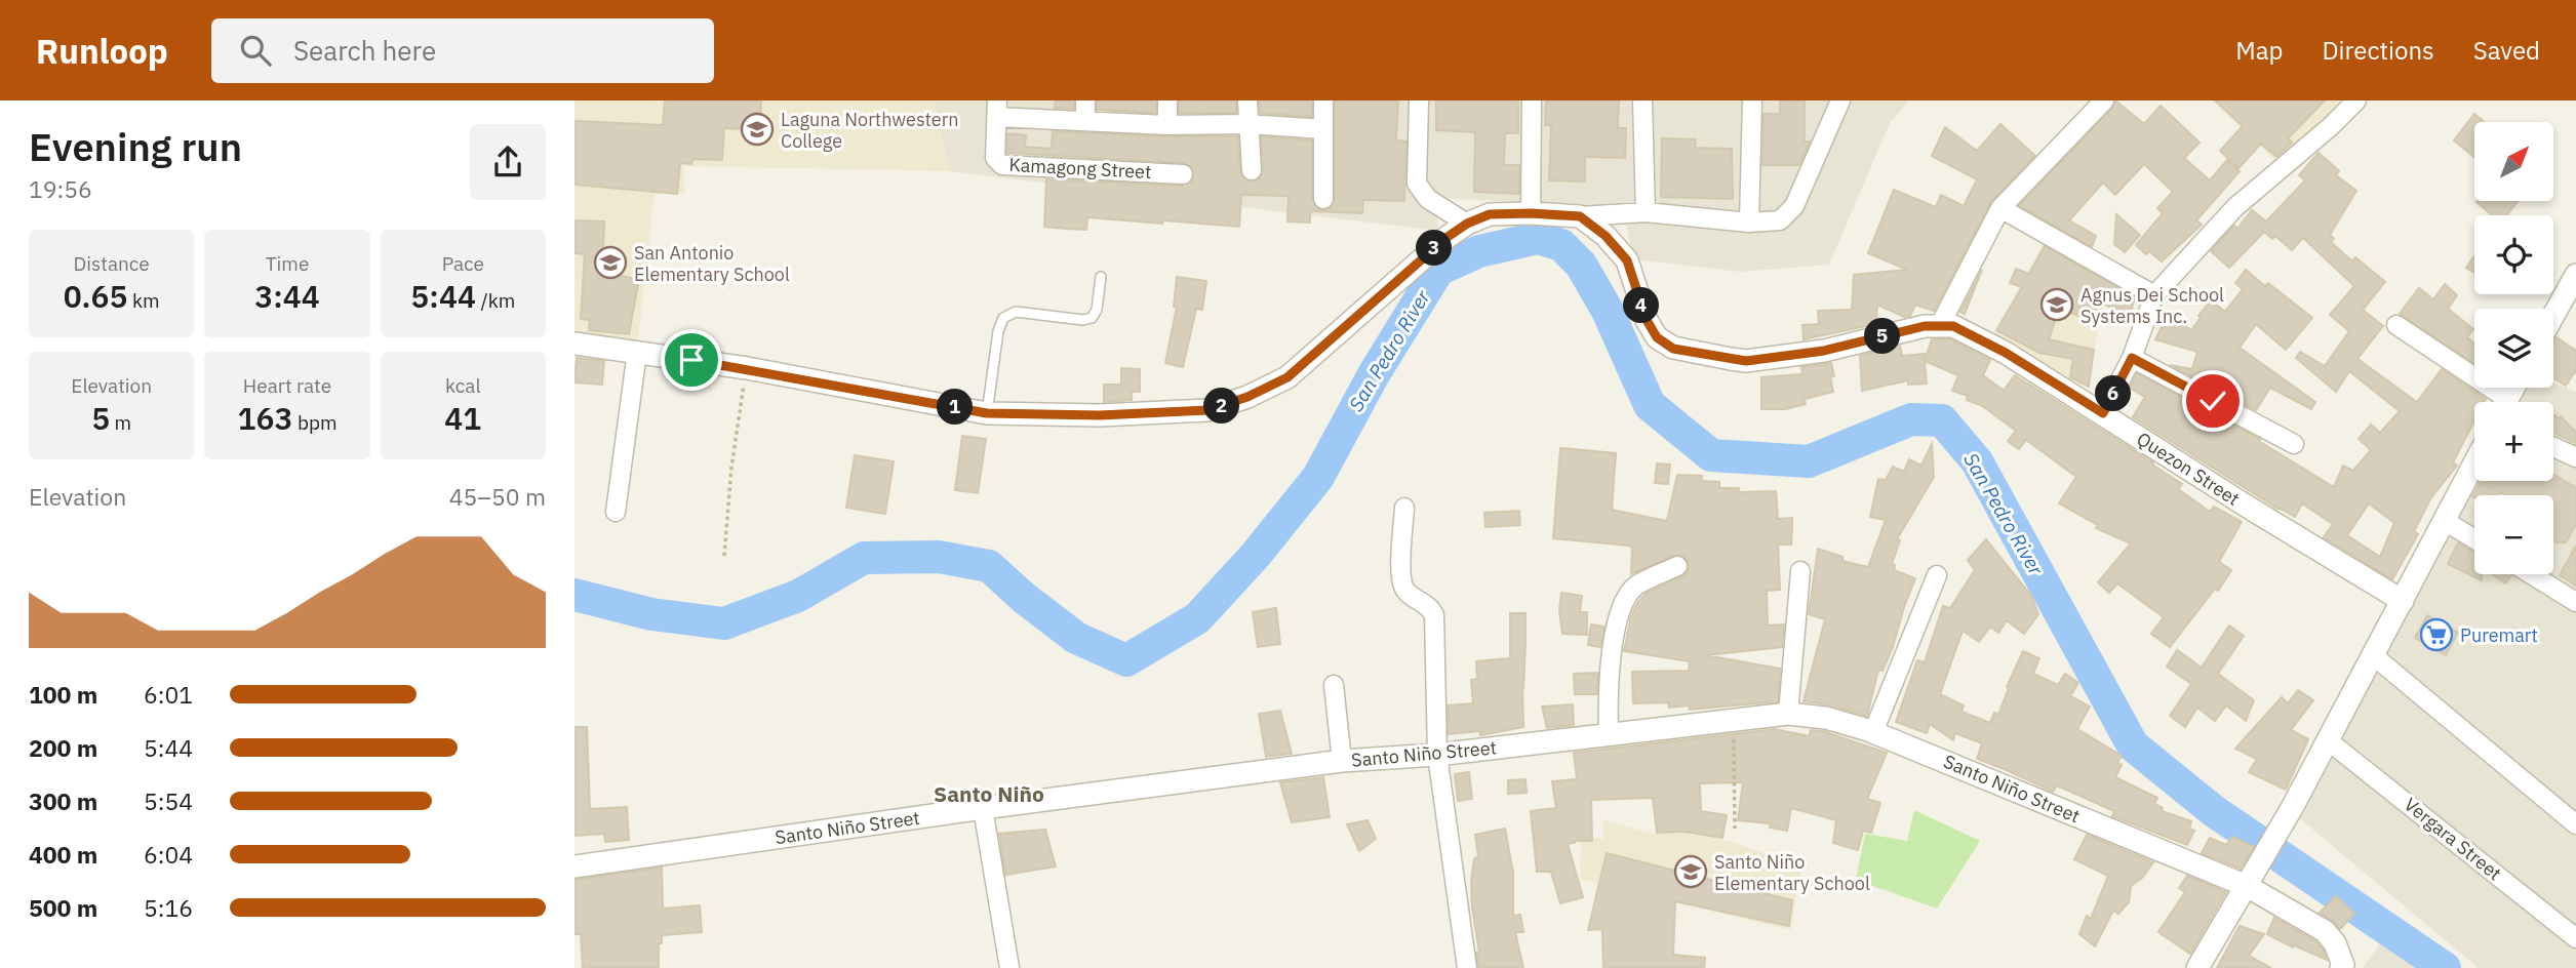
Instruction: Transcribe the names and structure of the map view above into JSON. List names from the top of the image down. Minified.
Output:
{"streets":{"street":["Kamagong Street","Quezon Street","Santo Niño Street","Vergara Street"]},"districts":["Santo Niño"],"water":["San Pedro River"],"places":{"school or university":["Laguna Northwestern College","San Antonio Elementary School","Agnus Dei School Systems Inc.","Santo Niño Elementary School"],"supermarket":["Puremart"]},"north":"top right","page":{"header":"Runloop","search":"Search here","nav":["Map","Directions","Saved"],"heading":["Evening run","19:56"],"map_buttons":["+","−"],"stats":[["Distance","0.65 km"],["Time","3:44"],["Pace","5:44 /km"],["Elevation","5 m"],["Heart rate","163 bpm"],["kcal","41"]],"pins":["3","4","5","6","2","1"],"chart":["Elevation","45–50 m"],"list":[{"name":"100 m","note":"6:01"},{"name":"200 m","note":"5:44"},{"name":"300 m","note":"5:54"},{"name":"400 m","note":"6:04"},{"name":"500 m","note":"5:16"}]}}
